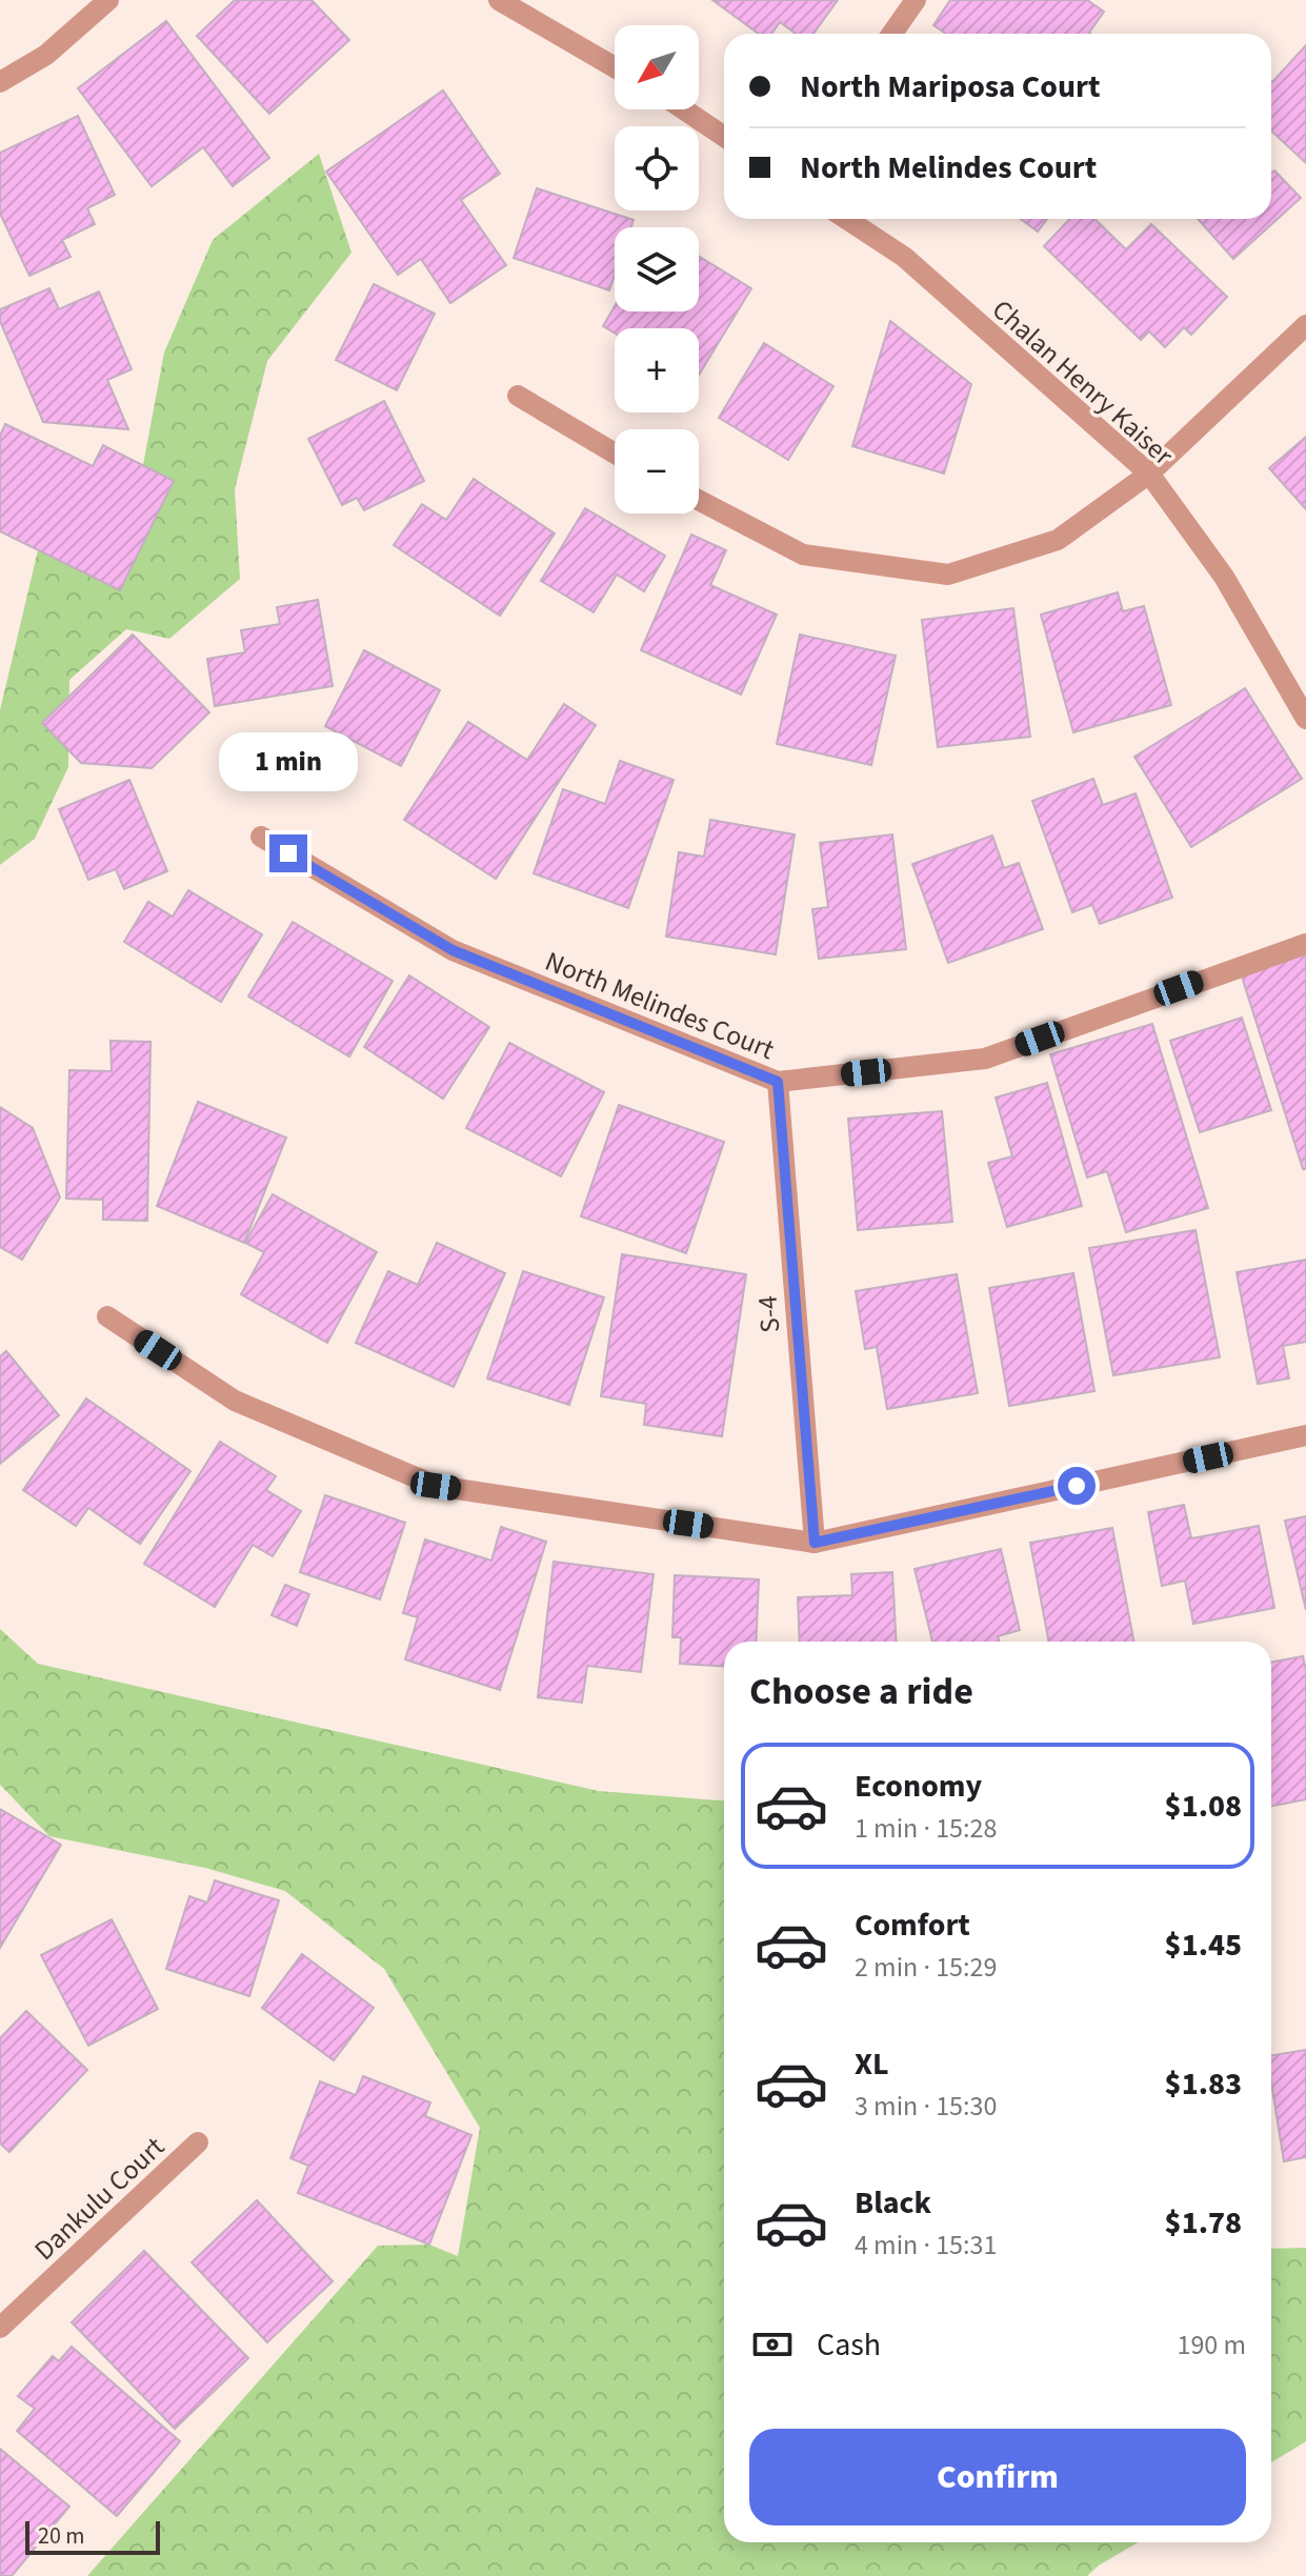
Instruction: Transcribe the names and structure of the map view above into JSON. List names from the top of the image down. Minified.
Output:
{"streets":{"street":["Chalan Henry Kaiser","North Melindes Court","S-4","Dankulu Court"]},"crossings":[["North Melindes Court","S-4"]],"scale_bar":"20 m","north":"bottom left","page":{"map_buttons":["+","−"],"banner":["North Mariposa Court","North Melindes Court"],"bubble":"1 min","heading":"Choose a ride","list":[{"name":"Economy","note":"1 min · 15:28","value":"$1.08"},{"name":"Comfort","note":"2 min · 15:29","value":"$1.45"},{"name":"XL","note":"3 min · 15:30","value":"$1.83"},{"name":"Black","note":"4 min · 15:31","value":"$1.78"}],"pay":["Cash","190 m"],"buttons":"Confirm","scale":"20 m"}}
